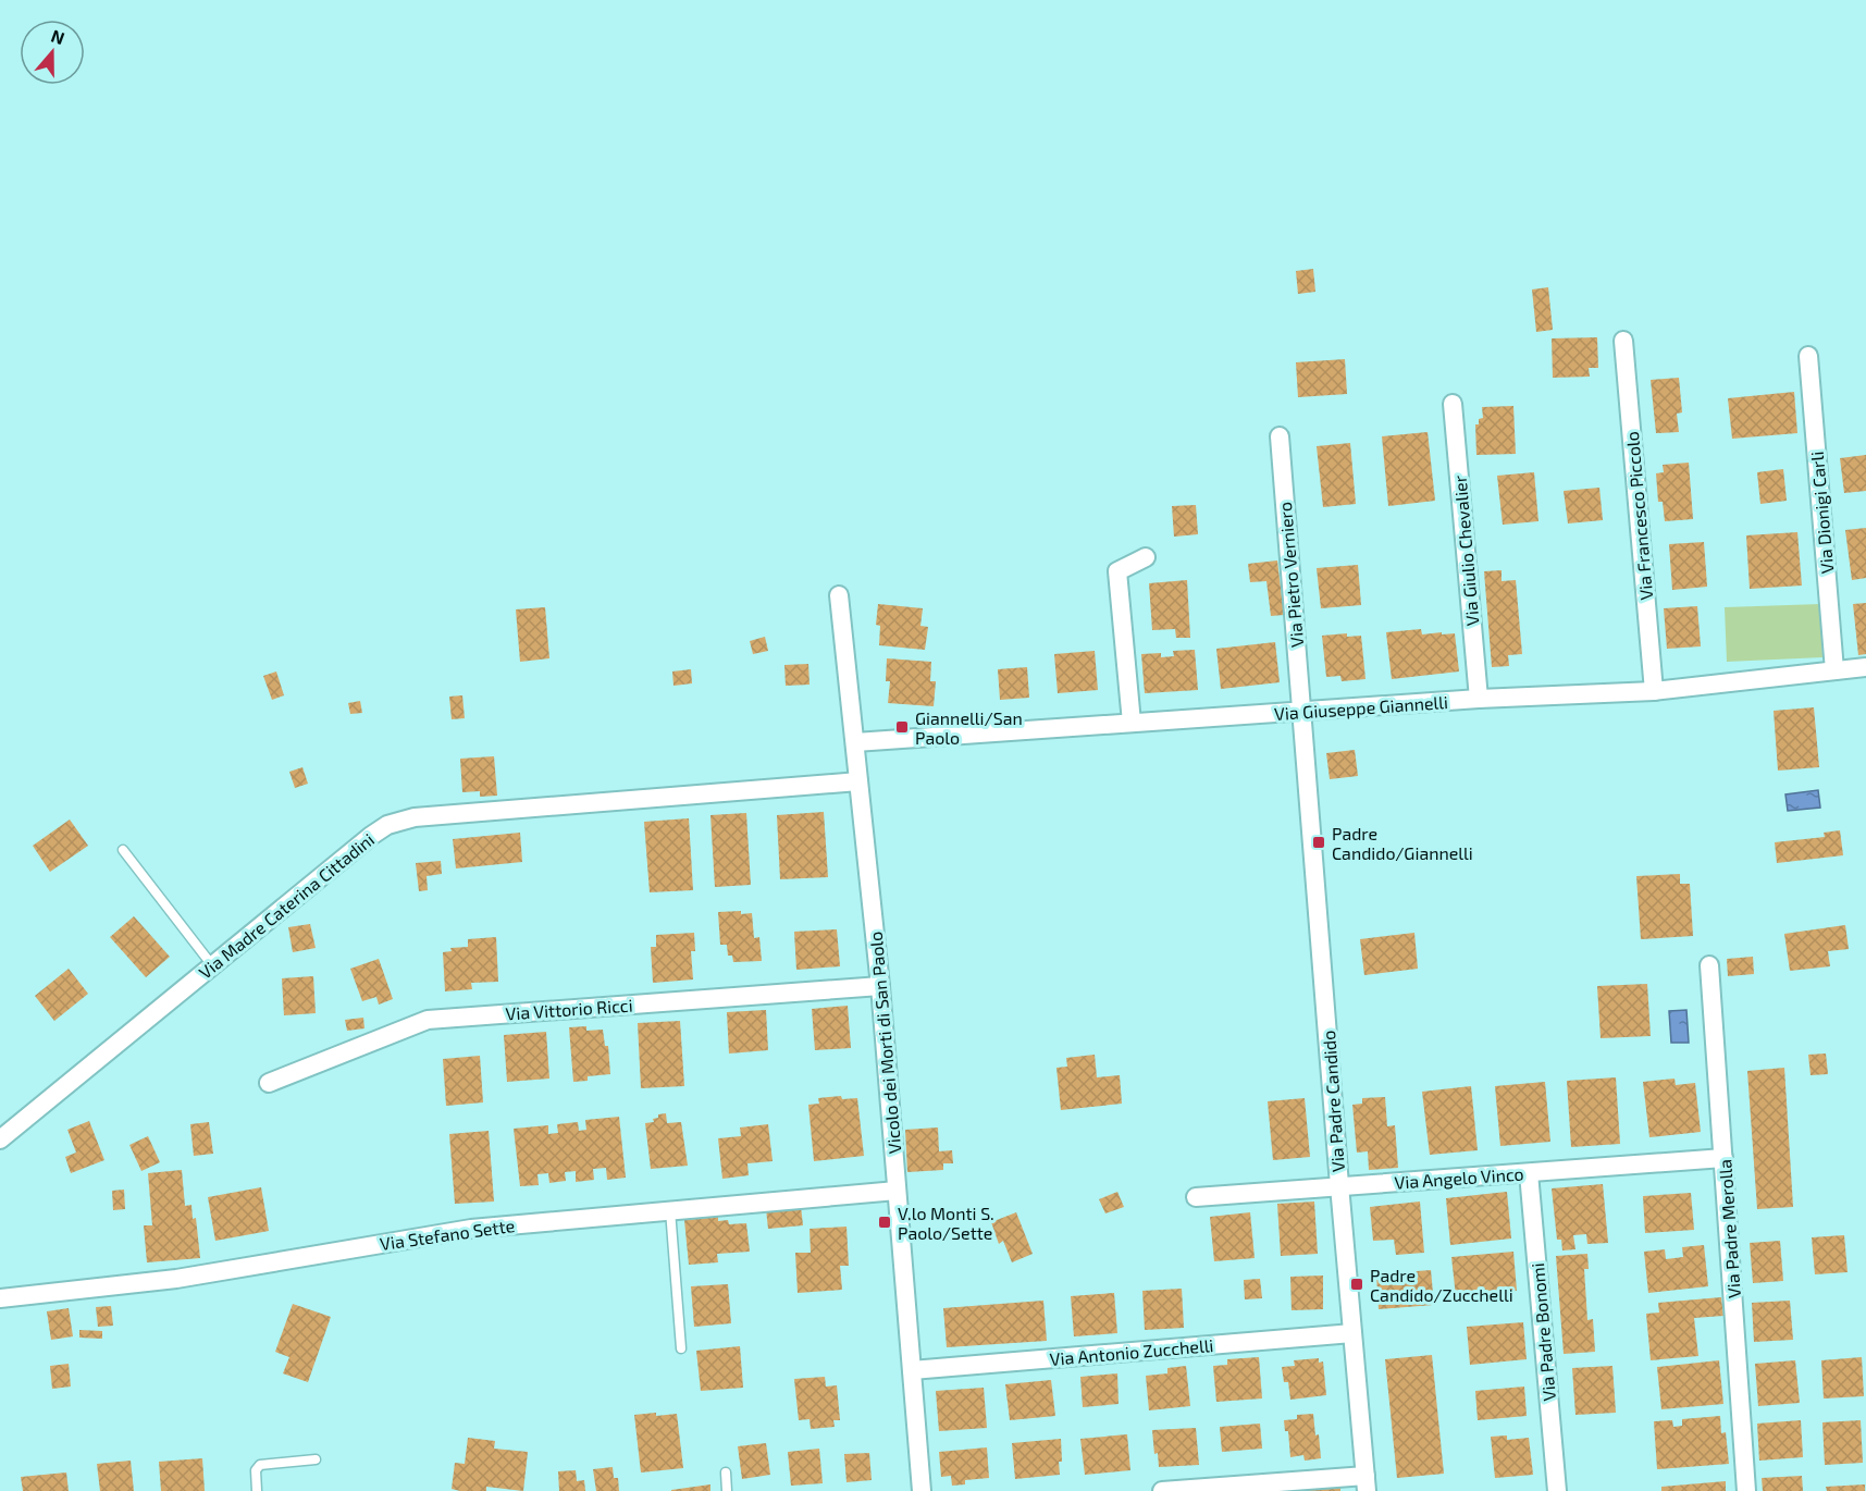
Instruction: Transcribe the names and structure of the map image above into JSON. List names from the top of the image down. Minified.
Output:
{"streets":{"street":["Via Dionigi Carli","Via Francesco Piccolo","Via Giulio Chevalier","Via Pietro Verniero","Via Giuseppe Giannelli","Via Madre Caterina Cittadini","Via Vittorio Ricci","Vicolo dei Morti di San Paolo","Via Padre Candido","Via Angelo Vinco","Via Padre Merolla","Via Stefano Sette","Via Padre Bonomi","Via Antonio Zucchelli"]},"crossings":[["Via Dionigi Carli","Via Giuseppe Giannelli"],["Via Francesco Piccolo","Via Giuseppe Giannelli"],["Via Giulio Chevalier","Via Giuseppe Giannelli"],["Via Pietro Verniero","Via Giuseppe Giannelli"],["Via Pietro Verniero","Via Padre Candido"],["Via Giuseppe Giannelli","Vicolo dei Morti di San Paolo"],["Via Giuseppe Giannelli","Via Padre Candido"],["Via Madre Caterina Cittadini","Vicolo dei Morti di San Paolo"],["Via Vittorio Ricci","Vicolo dei Morti di San Paolo"],["Vicolo dei Morti di San Paolo","Via Stefano Sette"],["Vicolo dei Morti di San Paolo","Via Antonio Zucchelli"],["Via Padre Candido","Via Angelo Vinco"],["Via Padre Candido","Via Antonio Zucchelli"],["Via Angelo Vinco","Via Padre Merolla"],["Via Angelo Vinco","Via Padre Bonomi"]],"places":{"transit":["Giannelli/San Paolo","Padre Candido/Giannelli","V.lo Monti S. Paolo/Sette","Padre Candido/Zucchelli"]},"north":"top"}
